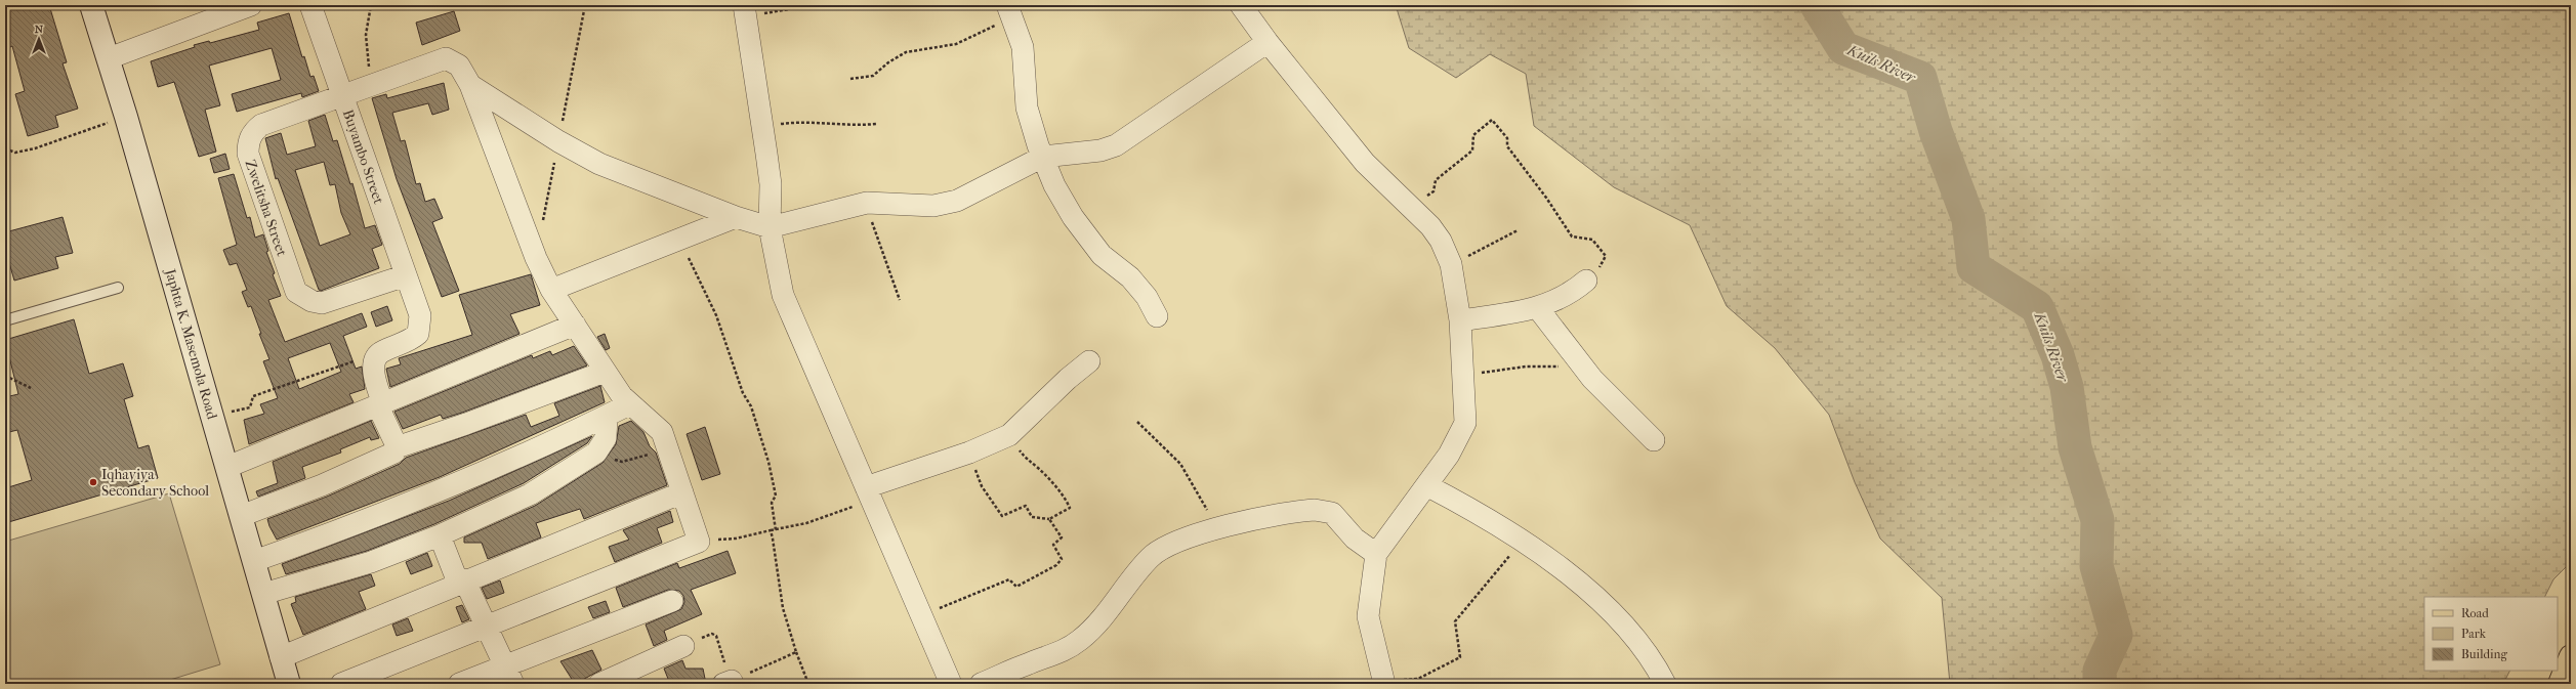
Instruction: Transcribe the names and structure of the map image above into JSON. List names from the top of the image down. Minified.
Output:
{"streets":{"main road":["Japhta K. Masemola Road"],"street":["Buyambo Street","Zwelitsha Street"]},"crossings":[["Buyambo Street","Zwelitsha Street"]],"water":["Kuils River"],"places":["Iqhayiya Secondary School"],"legend":["Road","Park","Building"],"north":"top"}
